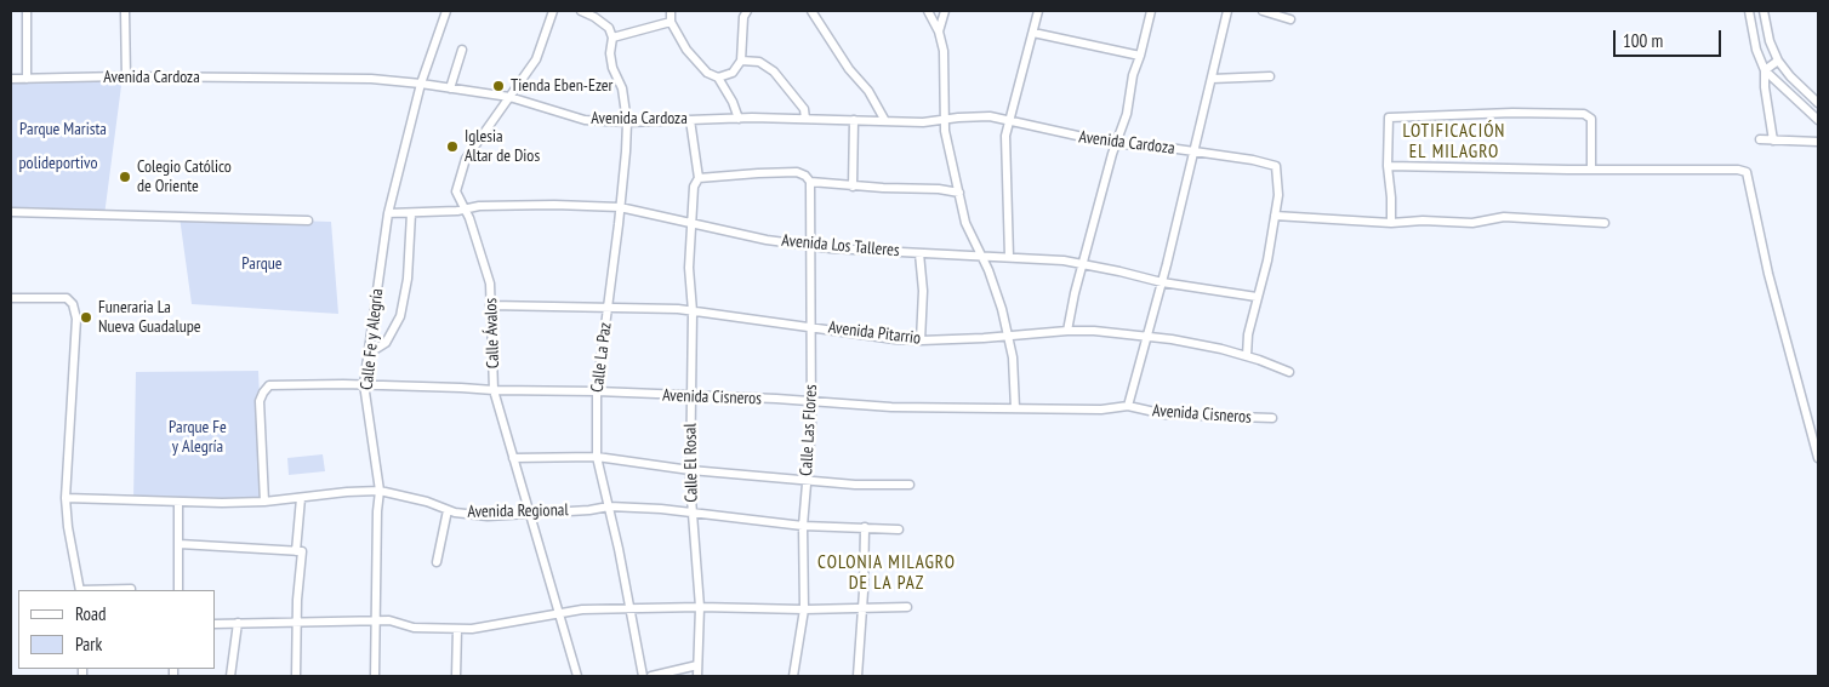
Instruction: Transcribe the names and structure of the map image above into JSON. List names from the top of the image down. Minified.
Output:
{"streets":{"street":["Avenida Cardoza","Avenida Los Talleres","Calle Ávalos","Avenida Pitarrio","Calle Fe y Alegría","Calle La Paz","Avenida Cisneros","Calle Las Flores","Calle El Rosal","Avenida Regional"]},"crossings":[["Avenida Cardoza","Calle Ávalos"],["Avenida Cardoza","Calle Fe y Alegría"],["Avenida Cardoza","Calle La Paz"],["Avenida Los Talleres","Calle Ávalos"],["Avenida Los Talleres","Calle Fe y Alegría"],["Avenida Los Talleres","Calle La Paz"],["Avenida Los Talleres","Calle Las Flores"],["Avenida Los Talleres","Calle El Rosal"],["Calle Ávalos","Avenida Pitarrio"],["Calle Ávalos","Avenida Cisneros"],["Calle Ávalos","Avenida Regional"],["Avenida Pitarrio","Calle La Paz"],["Avenida Pitarrio","Calle Las Flores"],["Avenida Pitarrio","Calle El Rosal"],["Calle Fe y Alegría","Avenida Cisneros"],["Calle Fe y Alegría","Avenida Regional"],["Calle La Paz","Avenida Cisneros"],["Calle La Paz","Avenida Regional"],["Avenida Cisneros","Calle Las Flores"],["Avenida Cisneros","Calle El Rosal"],["Avenida Cisneros","Avenida Regional"],["Calle Las Flores","Avenida Regional"],["Calle El Rosal","Avenida Regional"]],"districts":["LOTIFICACIÓN EL MILAGRO","COLONIA MILAGRO DE LA PAZ"],"parks":["Parque Marista","polideportivo","Parque","Parque Fe y Alegría"],"places":["Tienda Eben-Ezer","Iglesia Altar de Dios","Colegio Católico de Oriente","Funeraria La Nueva Guadalupe"],"legend":["Road","Park"],"scale_bar":"100 m"}
